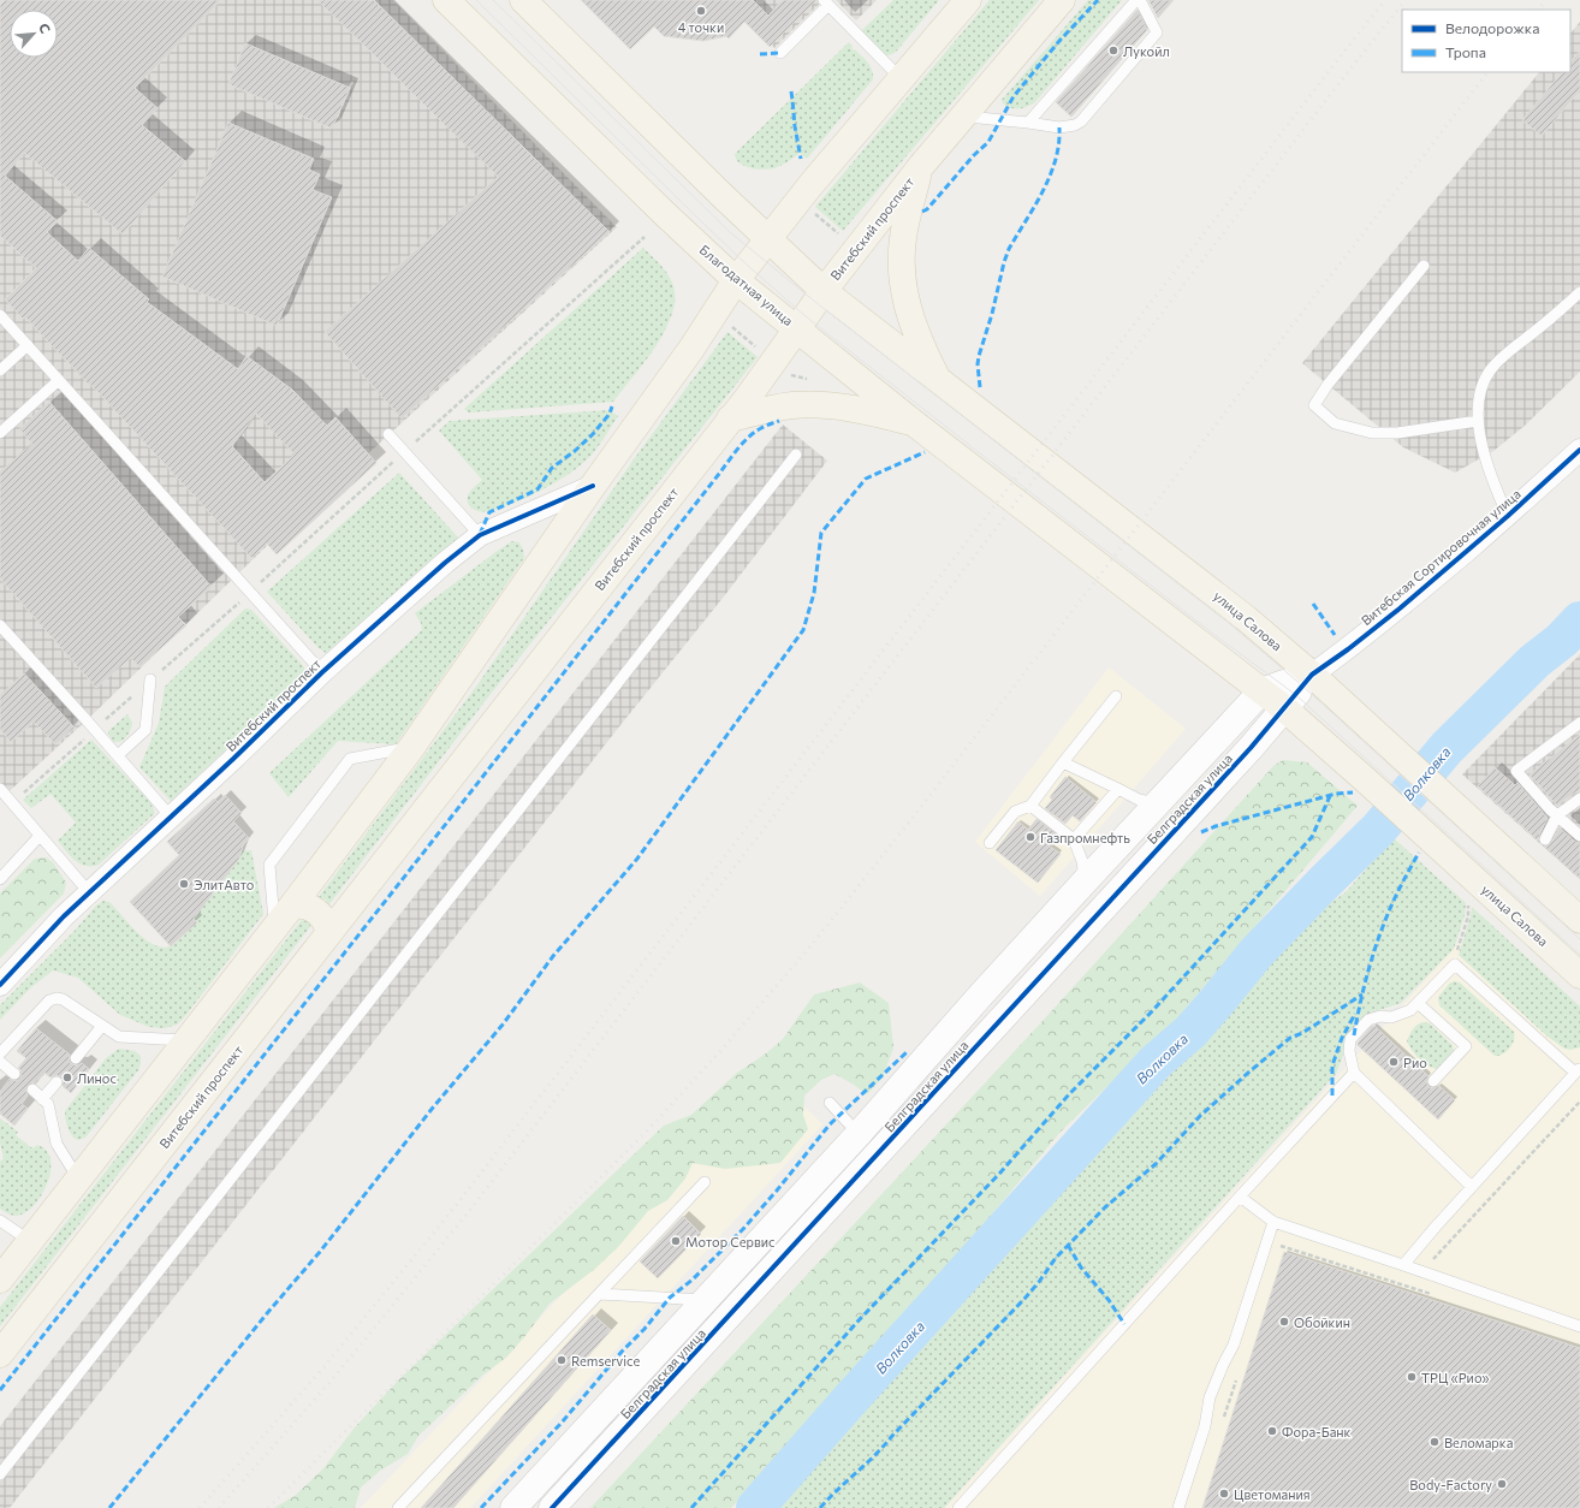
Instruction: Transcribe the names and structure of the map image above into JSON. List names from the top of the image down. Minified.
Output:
{"streets":{"main road":["Витебский проспект","Благодатная улица","улица Салова"],"street":["Витебская Сортировочная улица","Белградская улица"]},"crossings":[["Витебский проспект","Благодатная улица"],["Благодатная улица","Белградская улица"],["Витебская Сортировочная улица","улица Салова"],["Витебская Сортировочная улица","Белградская улица"],["улица Салова","Белградская улица"]],"water":["Волковка"],"places":["4 точки","Лукойл","Газпромнефть","ЭлитАвто","Рио","Линос","Мотор Сервис","Обойкин","Remservice","ТРЦ «Рио»","Фора-Банк","Веломарка","Body-Factory","Цветомания"],"legend":["Велодорожка","Тропа"],"north":"top right"}
